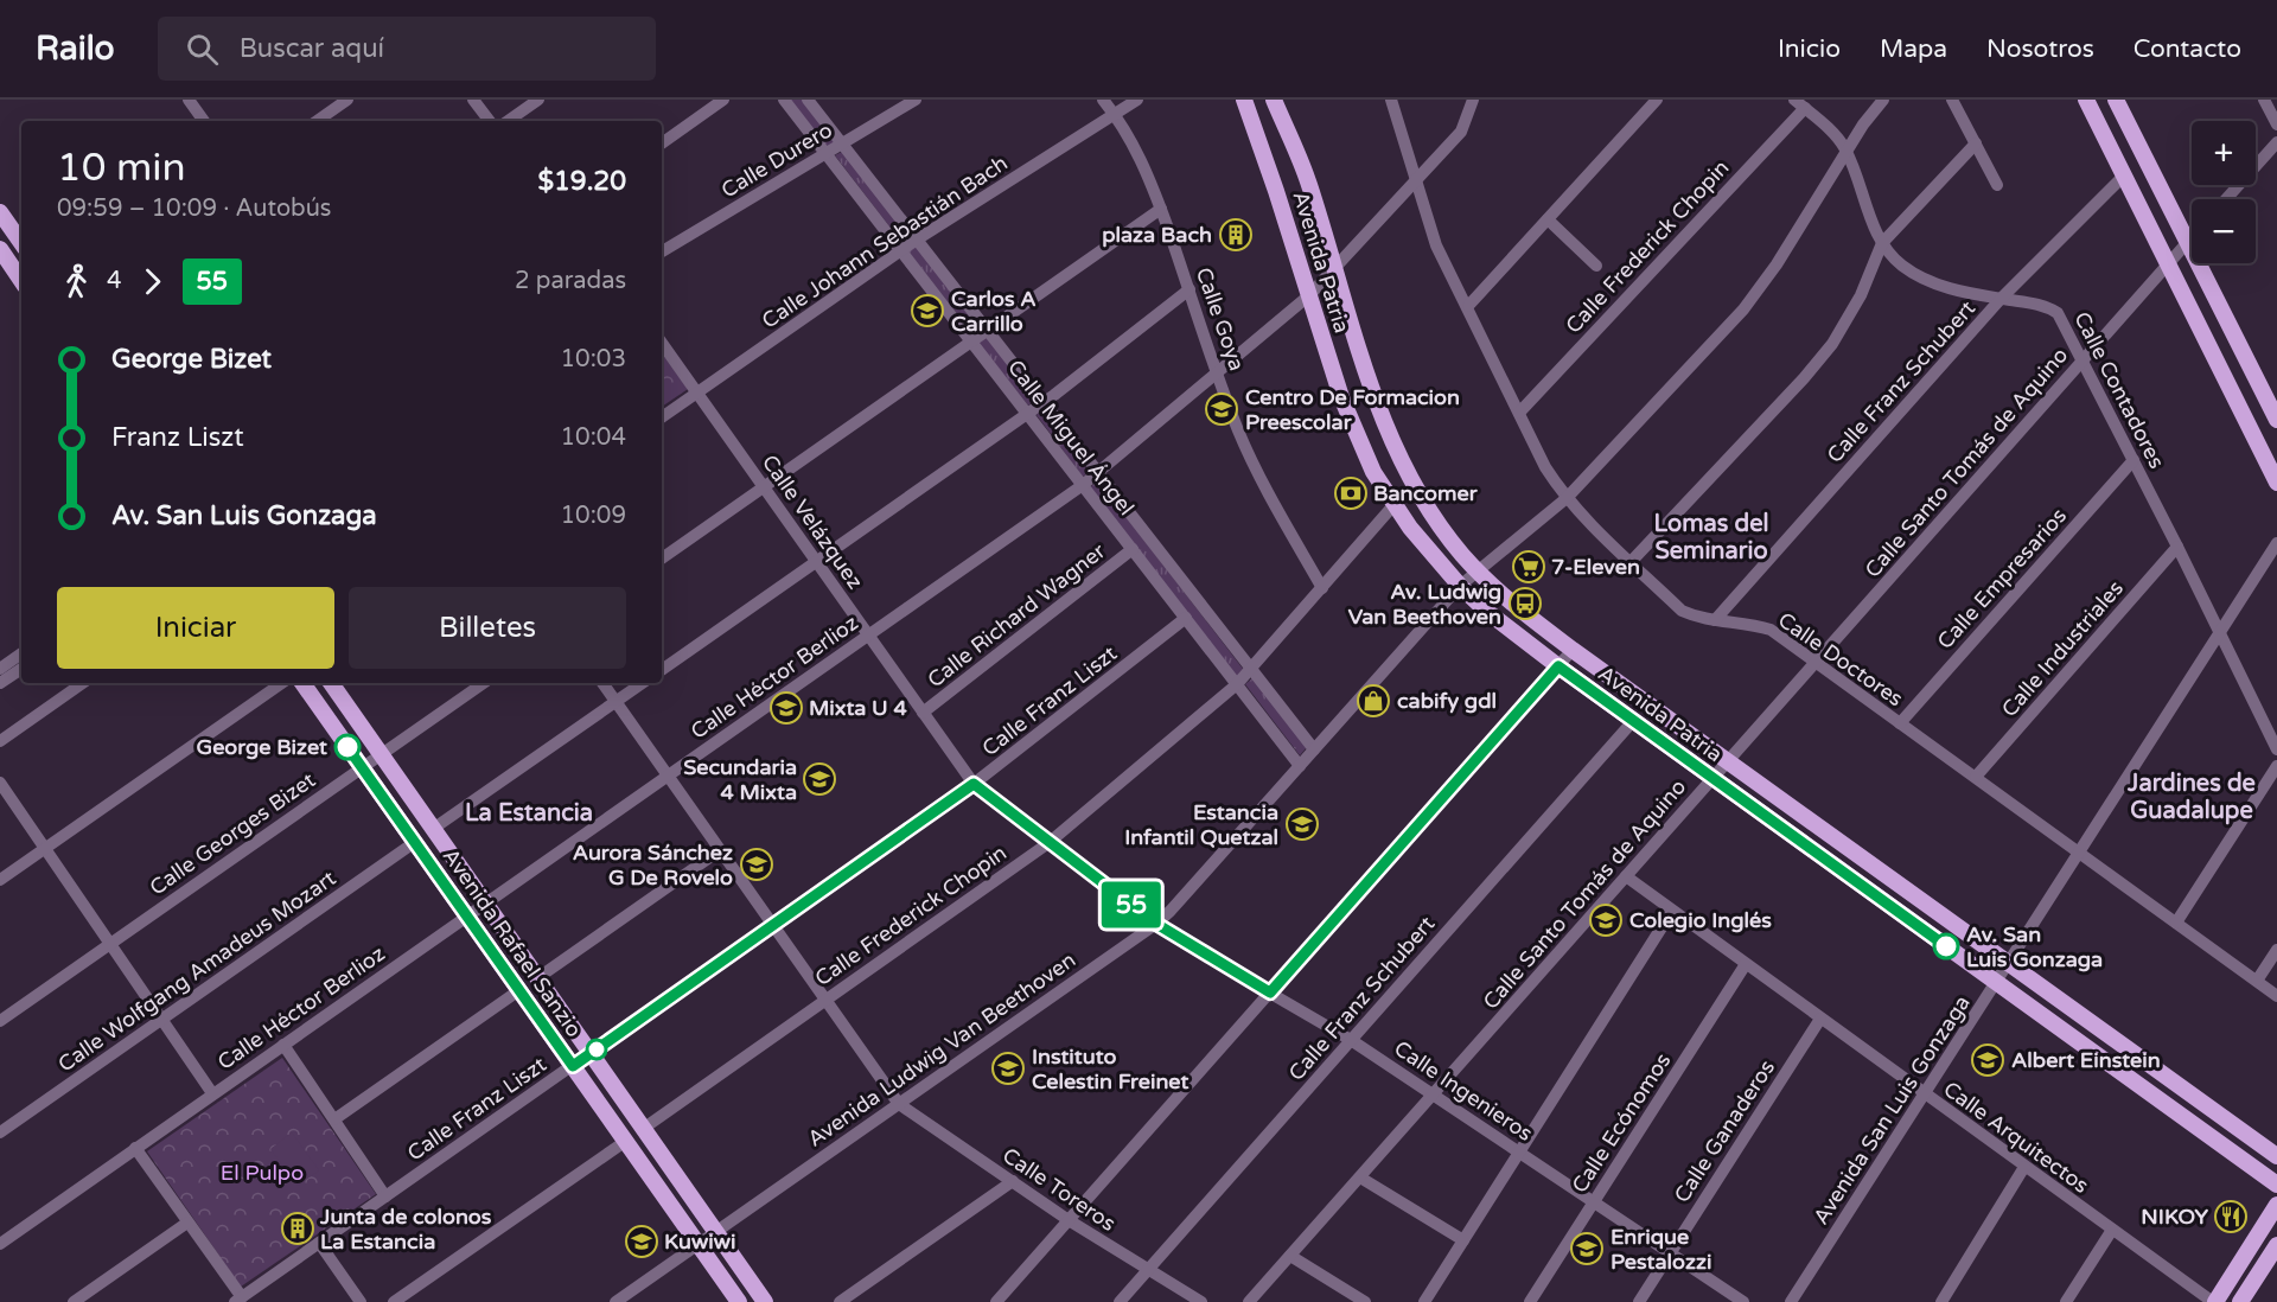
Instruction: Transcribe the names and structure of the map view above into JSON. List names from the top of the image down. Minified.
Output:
{"streets":{"main road":["Avenida Patria","Avenida Rafael Sanzio"],"street":["Calle Durero","Calle Johann Sebastián Bach","Calle Frederick Chopin","Calle Goya","Calle Franz Schubert","Calle Contadores","Calle Miguel Ángel","Calle Santo Tomás de Aquino","Calle Velázquez","Calle Empresarios","Calle Richard Wagner","Calle Industriales","Calle Doctores","Calle Héctor Berlioz","Calle Franz Liszt","Calle Georges Bizet","Calle Wolfgang Amadeus Mozart","Avenida Ludwig Van Beethoven","Calle Ingenieros","Avenida San Luis Gonzaga","Calle Ecónomos","Calle Ganaderos","Calle Arquitectos","Calle Toreros"]},"crossings":[["Calle Durero","Calle Miguel Ángel"],["Calle Johann Sebastián Bach","Calle Goya"],["Calle Johann Sebastián Bach","Calle Miguel Ángel"],["Calle Johann Sebastián Bach","Calle Velázquez"],["Calle Frederick Chopin","Avenida Patria"],["Calle Frederick Chopin","Calle Goya"],["Calle Frederick Chopin","Calle Miguel Ángel"],["Calle Frederick Chopin","Calle Velázquez"],["Calle Frederick Chopin","Calle Doctores"],["Calle Frederick Chopin","Avenida Rafael Sanzio"],["Avenida Patria","Calle Franz Schubert"],["Avenida Patria","Calle Santo Tomás de Aquino"],["Avenida Patria","Calle Héctor Berlioz"],["Avenida Patria","Avenida Ludwig Van Beethoven"],["Avenida Patria","Avenida San Luis Gonzaga"],["Calle Goya","Calle Héctor Berlioz"],["Calle Franz Schubert","Calle Contadores"],["Calle Franz Schubert","Calle Doctores"],["Calle Franz Schubert","Calle Ingenieros"],["Calle Franz Schubert","Calle Toreros"],["Calle Contadores","Calle Santo Tomás de Aquino"],["Calle Contadores","Calle Empresarios"],["Calle Contadores","Calle Industriales"],["Calle Contadores","Avenida Ludwig Van Beethoven"],["Calle Contadores","Avenida San Luis Gonzaga"],["Calle Miguel Ángel","Calle Richard Wagner"],["Calle Miguel Ángel","Calle Héctor Berlioz"],["Calle Miguel Ángel","Calle Franz Liszt"],["Calle Miguel Ángel","Avenida Ludwig Van Beethoven"],["Calle Santo Tomás de Aquino","Calle Doctores"],["Calle Santo Tomás de Aquino","Calle Ingenieros"],["Calle Santo Tomás de Aquino","Calle Arquitectos"],["Calle Velázquez","Calle Richard Wagner"],["Calle Velázquez","Calle Héctor Berlioz"],["Calle Velázquez","Calle Franz Liszt"],["Calle Velázquez","Avenida Ludwig Van Beethoven"],["Calle Velázquez","Calle Ingenieros"],["Calle Empresarios","Calle Doctores"],["Calle Industriales","Calle Doctores"],["Calle Doctores","Calle Héctor Berlioz"],["Calle Doctores","Avenida Ludwig Van Beethoven"],["Calle Doctores","Avenida San Luis Gonzaga"],["Calle Héctor Berlioz","Avenida Rafael Sanzio"],["Calle Franz Liszt","Avenida Rafael Sanzio"],["Calle Georges Bizet","Avenida Rafael Sanzio"],["Avenida Rafael Sanzio","Calle Wolfgang Amadeus Mozart"],["Avenida Rafael Sanzio","Avenida Ludwig Van Beethoven"],["Avenida Ludwig Van Beethoven","Calle Ingenieros"],["Avenida Ludwig Van Beethoven","Calle Toreros"],["Calle Ingenieros","Calle Ecónomos"],["Calle Ingenieros","Calle Ganaderos"],["Avenida San Luis Gonzaga","Calle Arquitectos"],["Calle Ecónomos","Calle Arquitectos"],["Calle Ganaderos","Calle Arquitectos"]],"districts":["Lomas del Seminario","Jardines de Guadalupe","La Estancia"],"parks":["El Pulpo"],"places":{"building":["plaza Bach","Junta de colonos La Estancia"],"school or university":["Carlos A Carrillo","Centro De Formacion Preescolar","Mixta U 4","Secundaria 4 Mixta","Estancia Infantil Quetzal","Aurora Sánchez G De Rovelo","Colegio Inglés","Albert Einstein","Instituto Celestin Freinet","Kuwiwi","Enrique Pestalozzi"],"bank":["Bancomer"],"supermarket":["7-Eleven"],"bus stop":["Av. Ludwig Van Beethoven"],"shop":["cabify gdl"],"other":["George Bizet","Av. San Luis Gonzaga"],"restaurant":["NIKOY"]},"lines":["bus line 55"],"page":{"header":"Railo","search":"Buscar aquí","nav":["Inicio","Mapa","Nosotros","Contacto"],"on_map":"55","map_buttons":["+","−"],"heading":["10 min","09:59 – 10:09 · Autobús","$19.20"],"legs":["4","55","2 paradas"],"list":[{"name":"George Bizet","value":"10:03"},{"name":"Franz Liszt","value":"10:04"},{"name":"Av. San Luis Gonzaga","value":"10:09"}],"buttons":["Iniciar","Billetes"]}}
